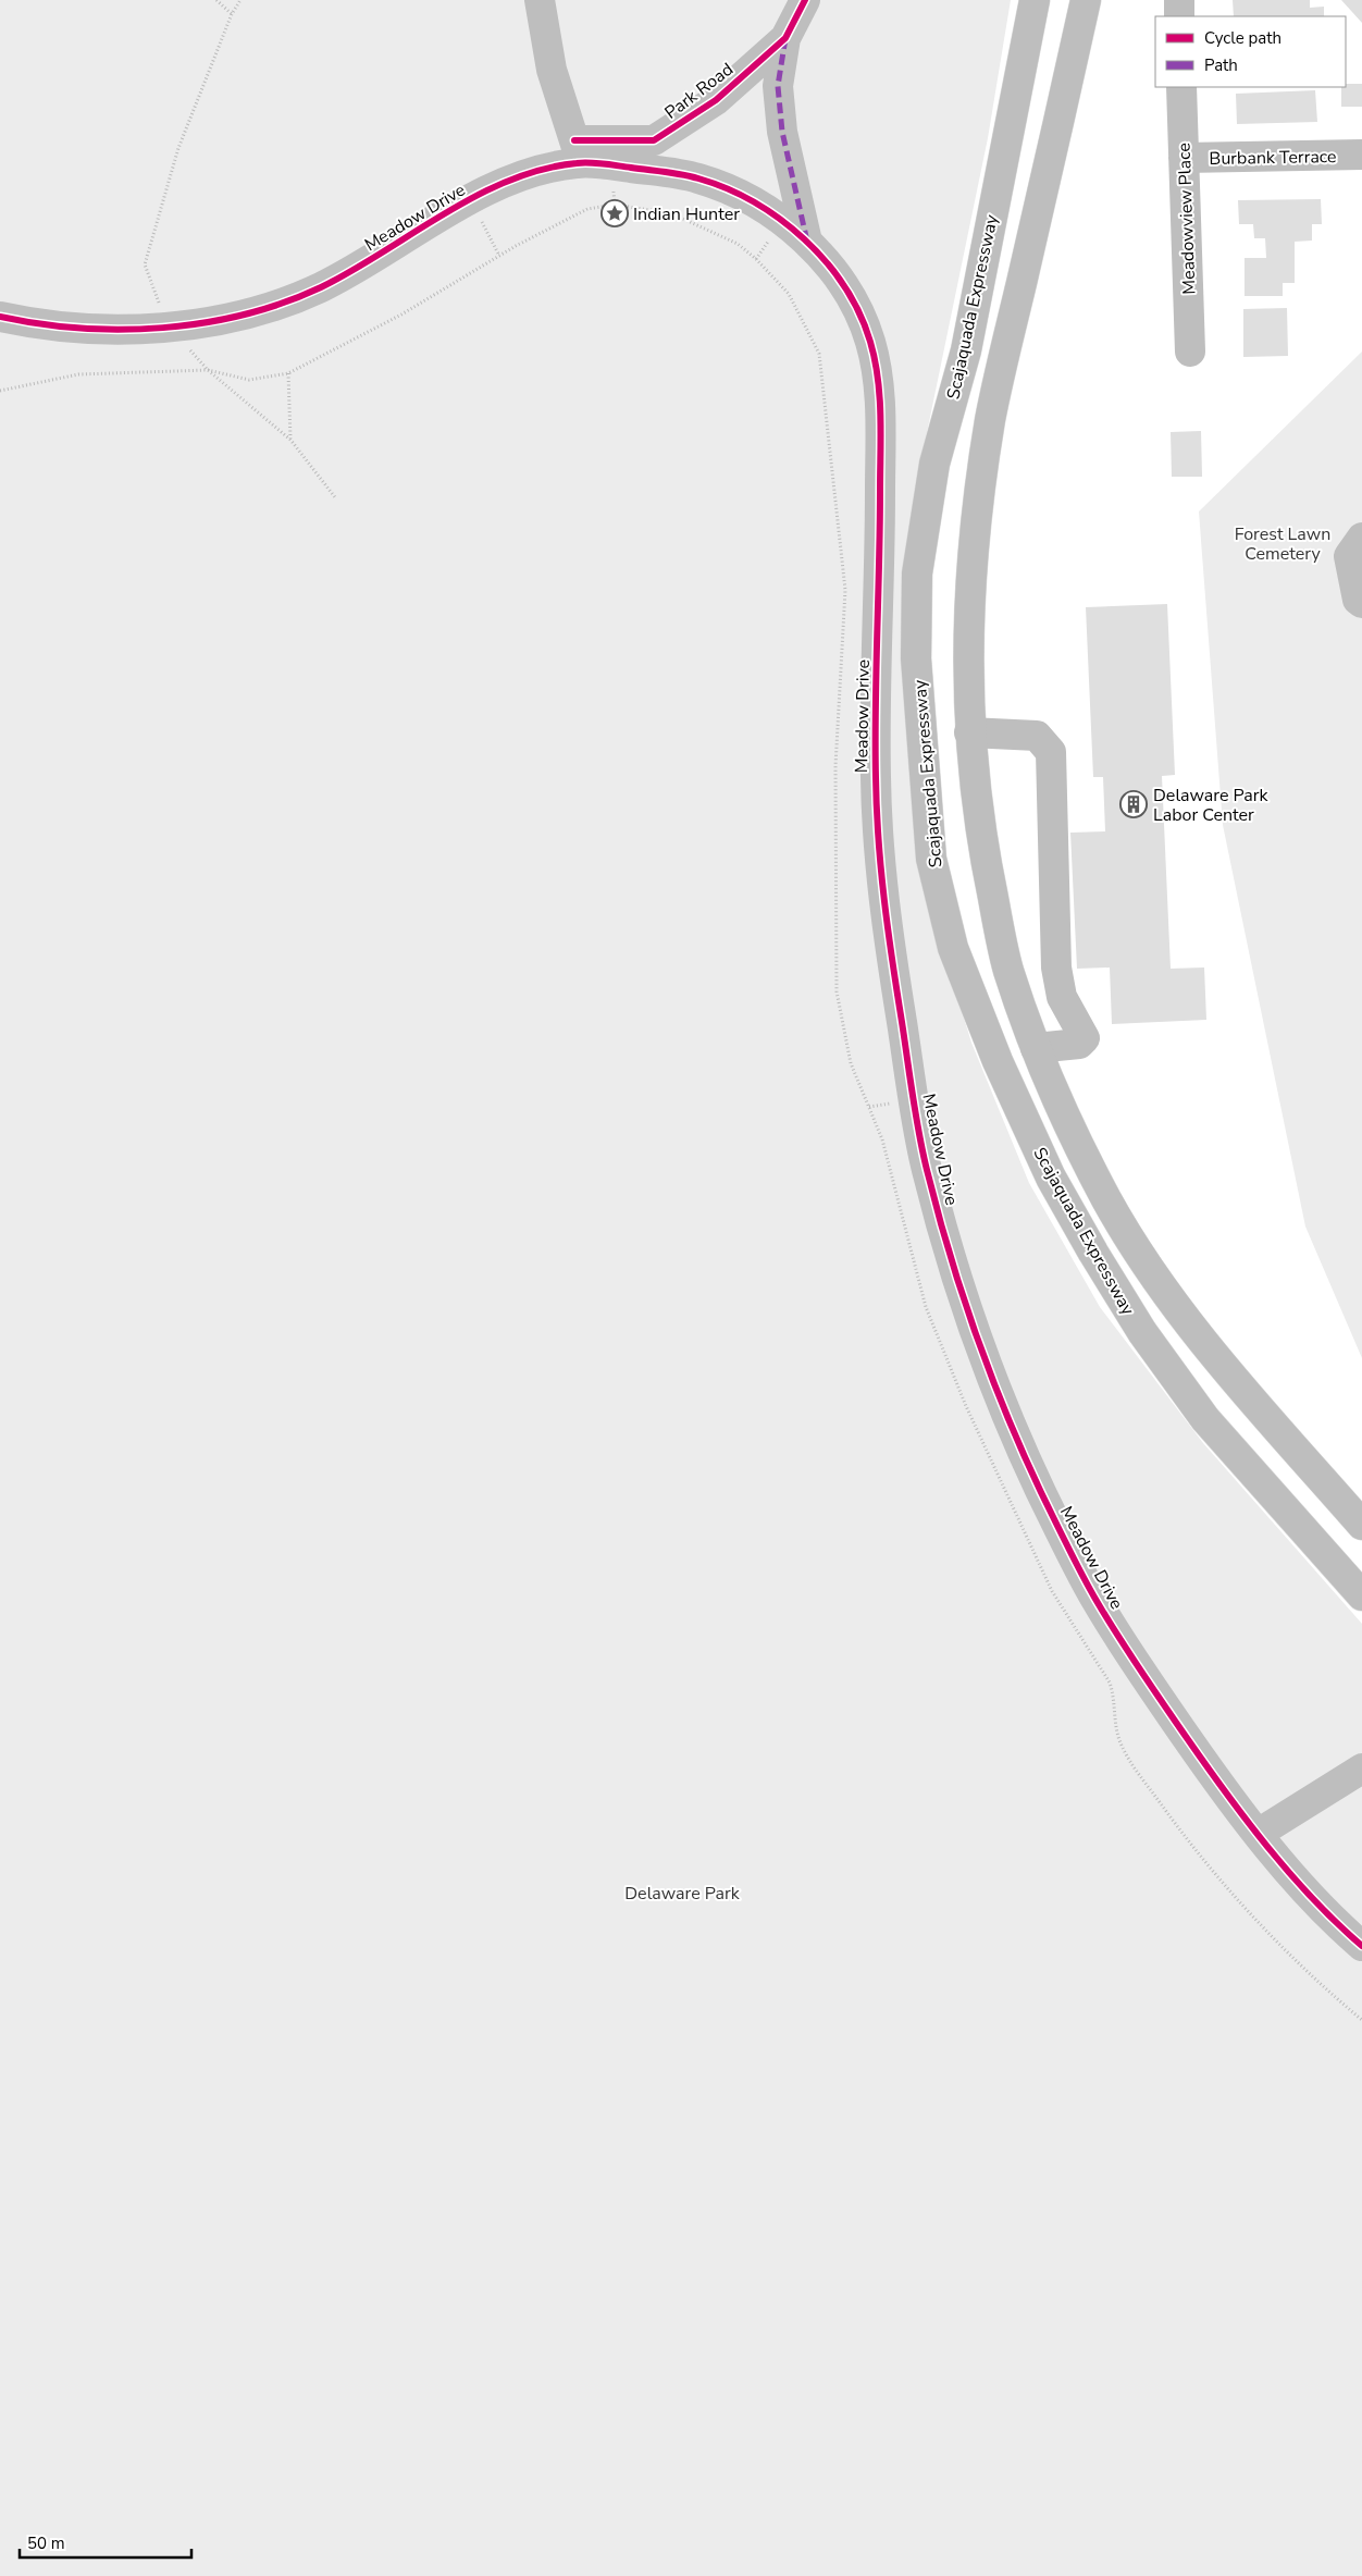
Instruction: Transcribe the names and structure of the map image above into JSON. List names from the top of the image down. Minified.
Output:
{"streets":{"main road":["Park Road","Burbank Terrace","Meadow Drive","Meadowview Place","Scajaquada Expressway"]},"crossings":[["Park Road","Meadow Drive"],["Burbank Terrace","Meadowview Place"]],"parks":["Forest Lawn Cemetery","Delaware Park"],"places":{"place":["Indian Hunter"],"building":["Delaware Park Labor Center"]},"legend":["Cycle path","Path"],"scale_bar":"50 m"}
